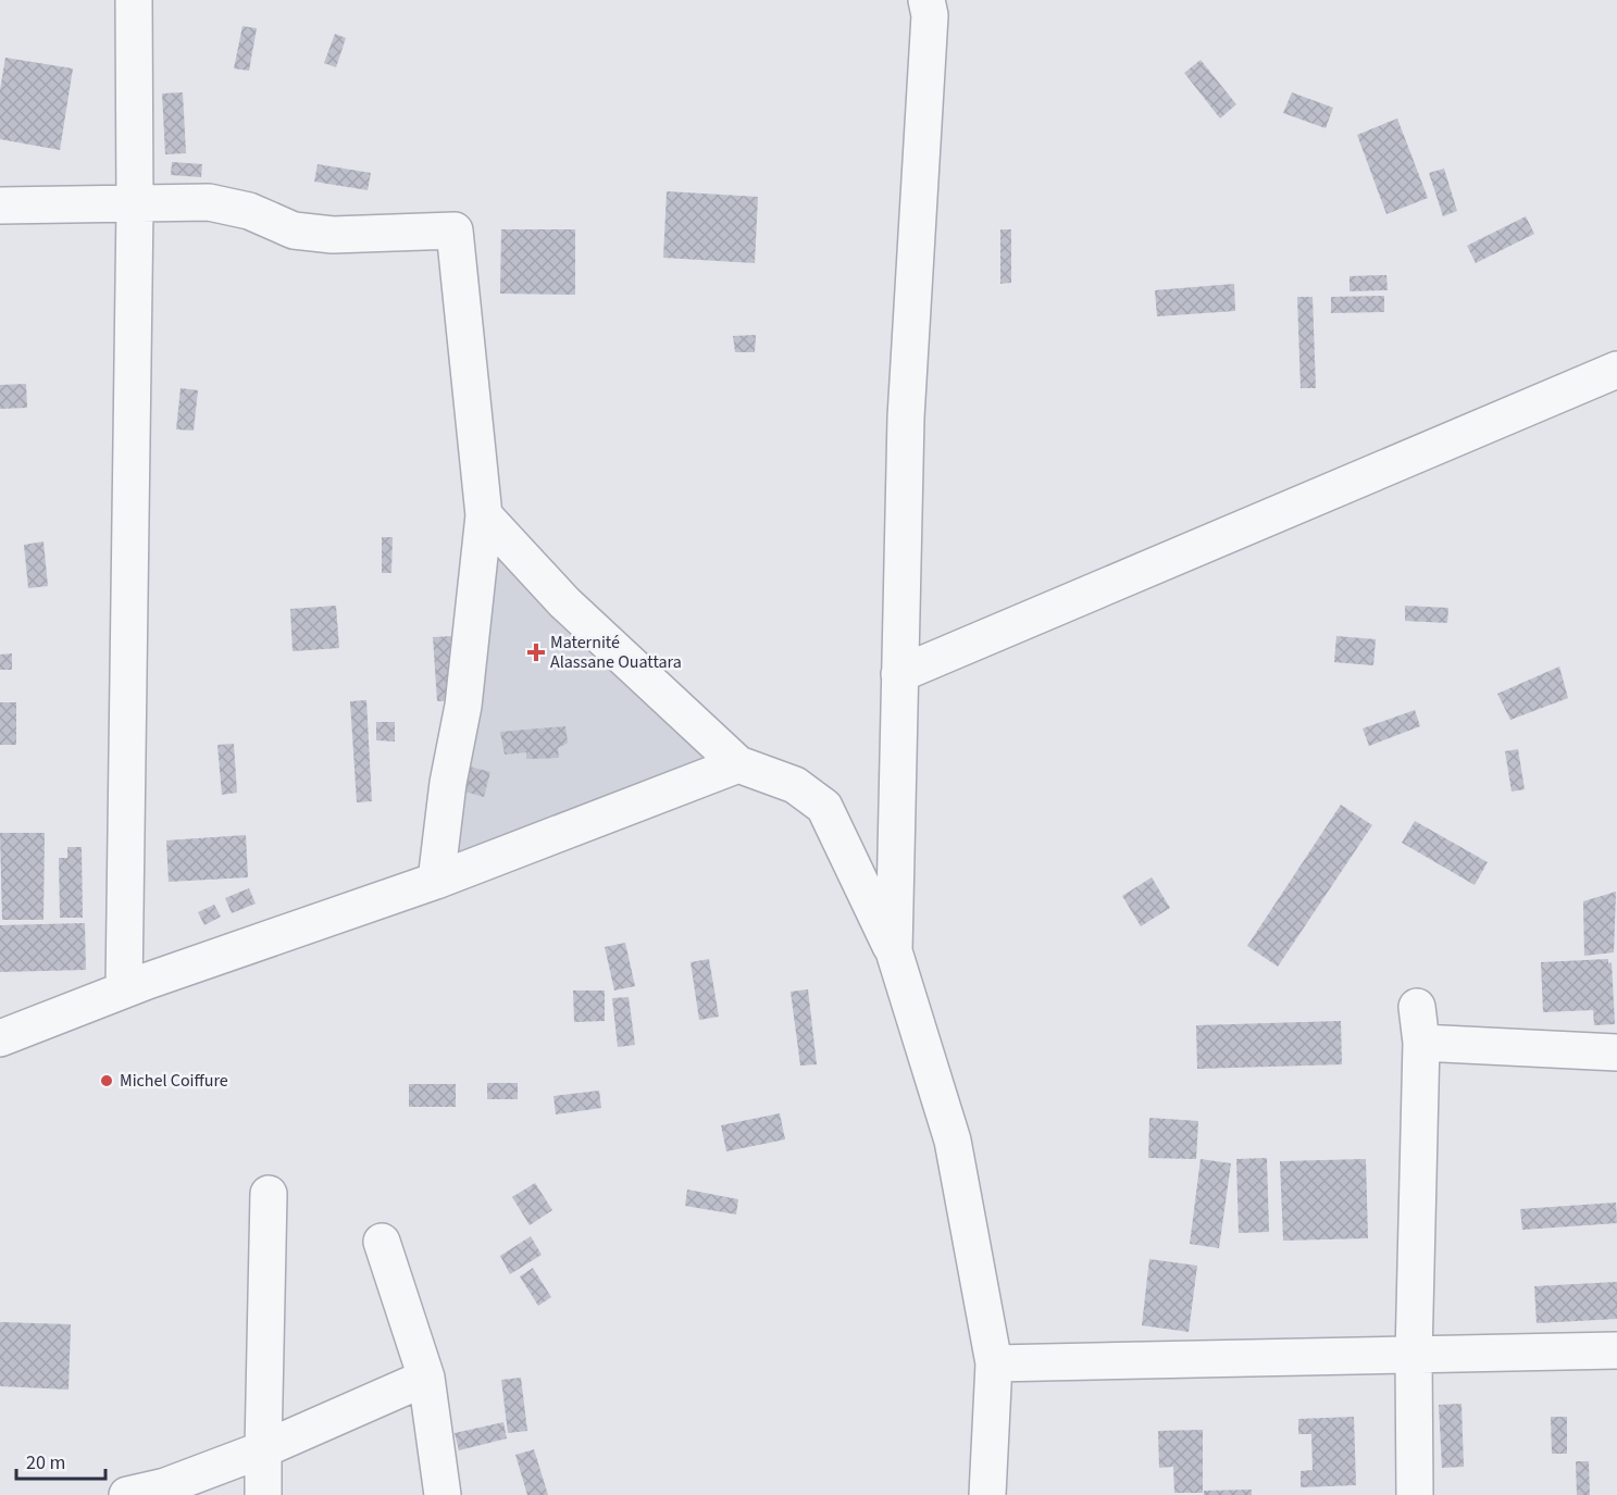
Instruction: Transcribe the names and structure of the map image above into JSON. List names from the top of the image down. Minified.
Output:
{"places":{"health":["Maternité Alassane Ouattara"],"other":["Michel Coiffure"]},"scale_bar":"20 m"}
